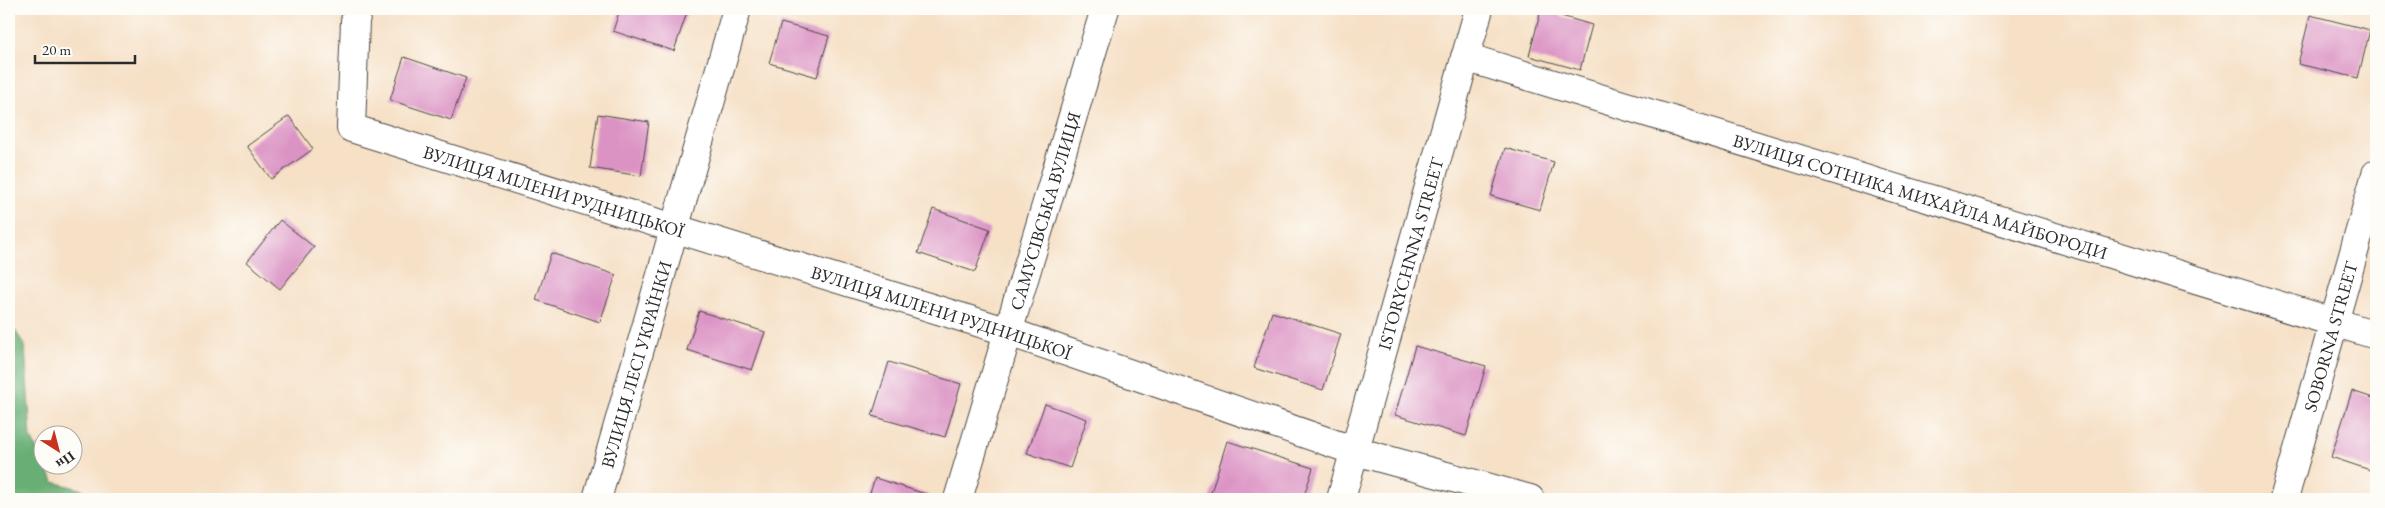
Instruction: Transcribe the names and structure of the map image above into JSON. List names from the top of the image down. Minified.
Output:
{"streets":{"street":["ВУЛИЦЯ МІЛЕНИ РУДНИЦЬКОЇ","ВУЛИЦЯ СОТНИКА МИХАЙЛА МАЙБОРОДИ","САМУСІВСЬКА ВУЛИЦЯ","ISTORYCHNNA STREET","SOBORNA STREET","ВУЛИЦЯ ЛЕСІ УКРАЇНКИ"]},"crossings":[["ВУЛИЦЯ МІЛЕНИ РУДНИЦЬКОЇ","САМУСІВСЬКА ВУЛИЦЯ"],["ВУЛИЦЯ МІЛЕНИ РУДНИЦЬКОЇ","ISTORYCHNNA STREET"],["ВУЛИЦЯ МІЛЕНИ РУДНИЦЬКОЇ","ВУЛИЦЯ ЛЕСІ УКРАЇНКИ"],["ВУЛИЦЯ СОТНИКА МИХАЙЛА МАЙБОРОДИ","ISTORYCHNNA STREET"],["ВУЛИЦЯ СОТНИКА МИХАЙЛА МАЙБОРОДИ","SOBORNA STREET"]],"scale_bar":"20 m","north":"bottom right"}
